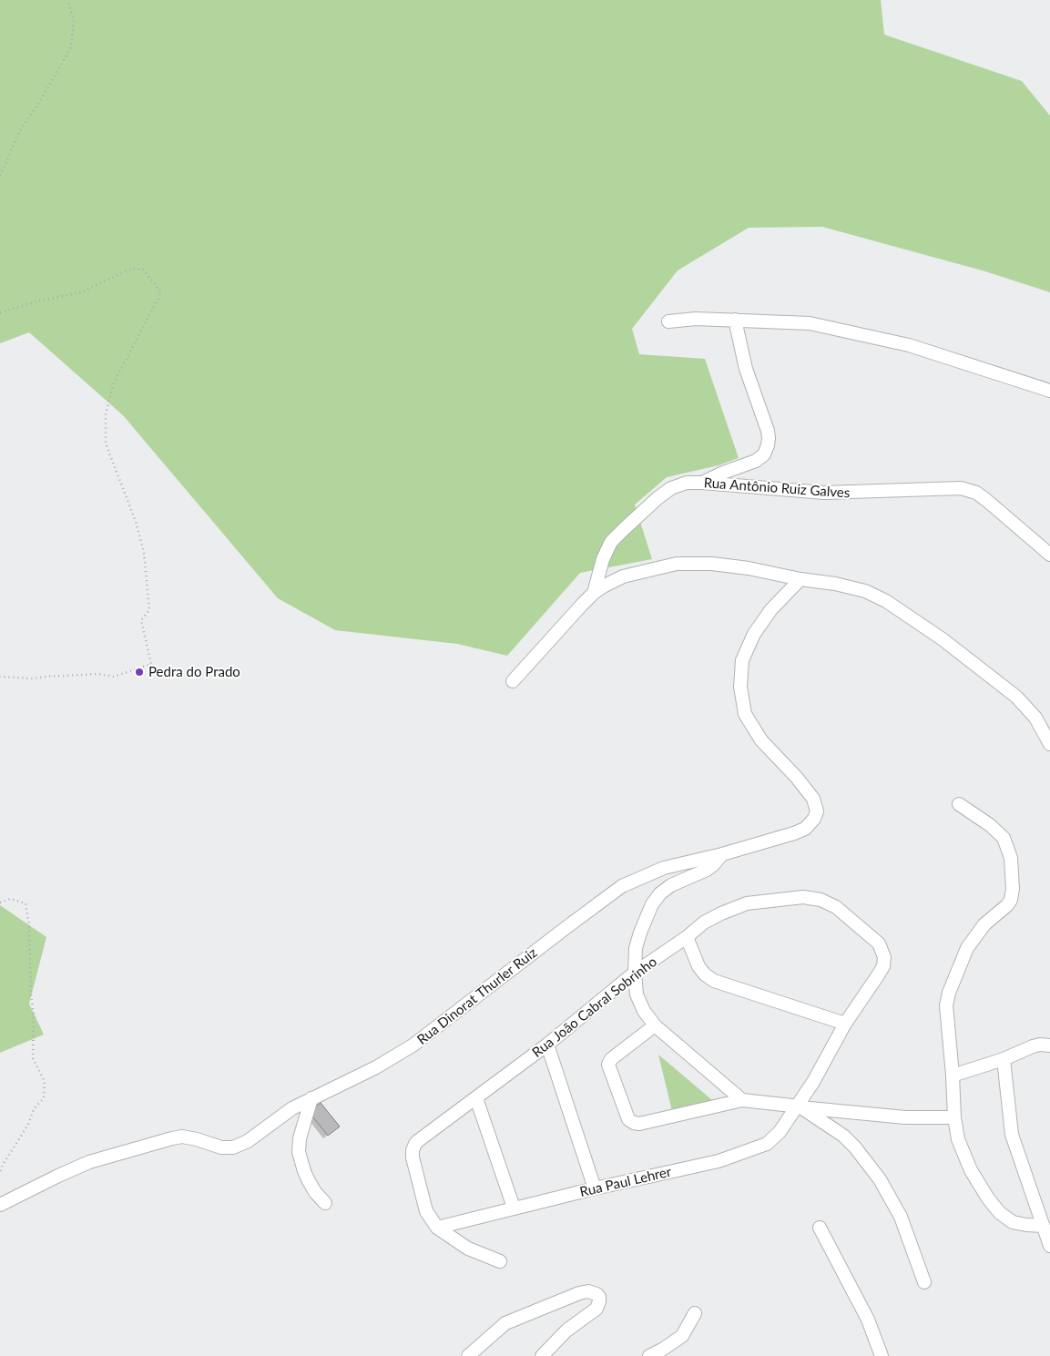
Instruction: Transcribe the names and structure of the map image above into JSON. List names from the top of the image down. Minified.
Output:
{"streets":{"street":["Rua Antônio Ruiz Galves","Rua Dinorat Thurler Ruiz","Rua João Cabral Sobrinho","Rua Paul Lehrer"]},"crossings":[["Rua Dinorat Thurler Ruiz","Rua João Cabral Sobrinho"],["Rua João Cabral Sobrinho","Rua Paul Lehrer"]],"places":["Pedra do Prado"]}
